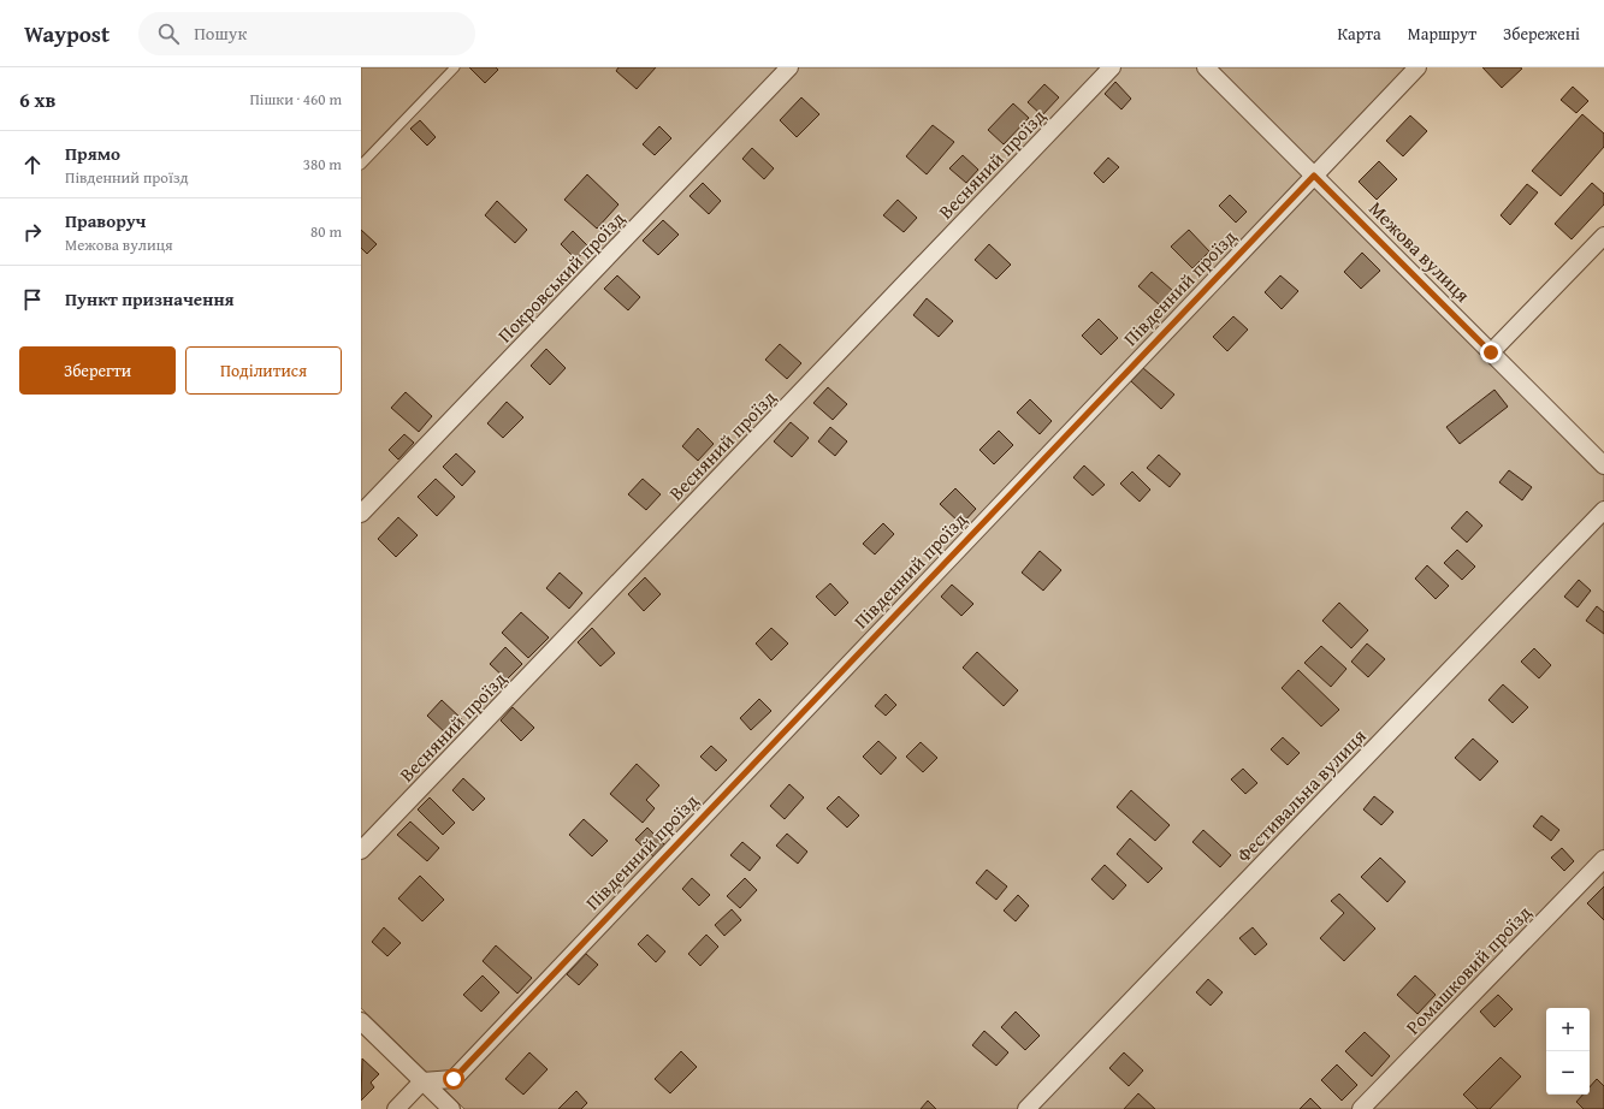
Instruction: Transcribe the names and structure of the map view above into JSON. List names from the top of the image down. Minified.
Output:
{"streets":{"street":["Весняний проїзд","Межова вулиця","Покровський проїзд","Південний проїзд","Фестивальна вулиця","Ромашковий проїзд"]},"crossings":[["Межова вулиця","Південний проїзд"]],"page":{"header":"Waypost","search":"Пошук","nav":["Карта","Маршрут","Збережені"],"heading":["6 хв","Пішки · 460 m"],"list":[["Прямо","Південний проїзд","380 m"],["Праворуч","Межова вулиця","80 m"],"Пункт призначення"],"buttons":["Зберегти","Поділитися"],"map_buttons":["+","−"]}}
